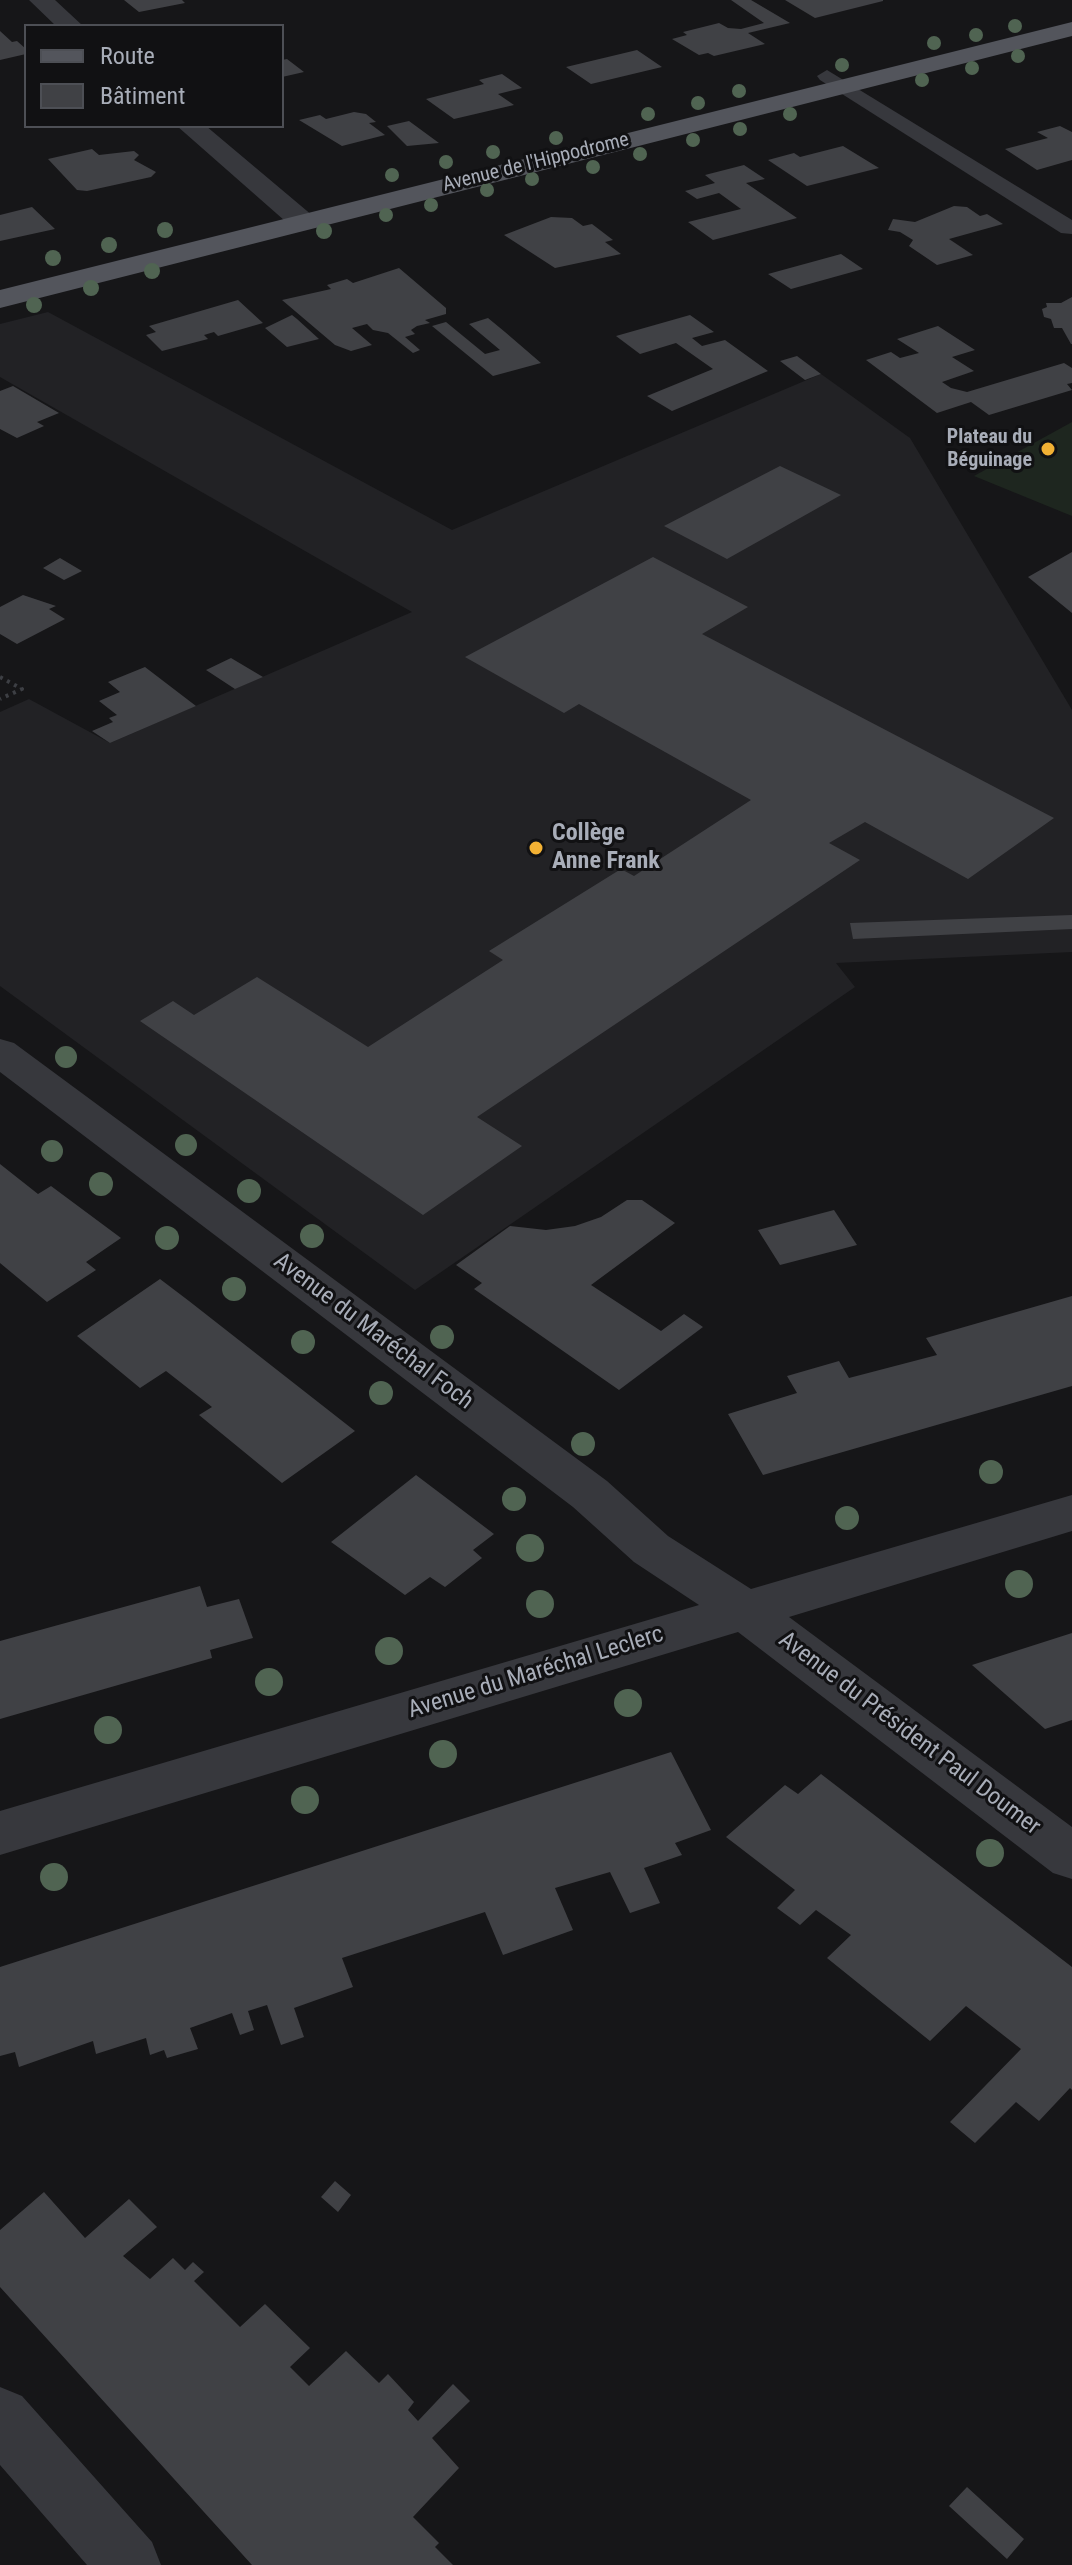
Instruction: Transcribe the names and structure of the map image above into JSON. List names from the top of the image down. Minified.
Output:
{"streets":{"main road":["Avenue de l'Hippodrome"],"street":["Avenue du Maréchal Foch","Avenue du Maréchal Leclerc","Avenue du Président Paul Doumer"]},"crossings":[["Avenue du Maréchal Foch","Avenue du Maréchal Leclerc"],["Avenue du Maréchal Foch","Avenue du Président Paul Doumer"],["Avenue du Maréchal Leclerc","Avenue du Président Paul Doumer"]],"places":["Plateau du Béguinage","Collège Anne Frank"],"legend":["Route","Bâtiment"]}
